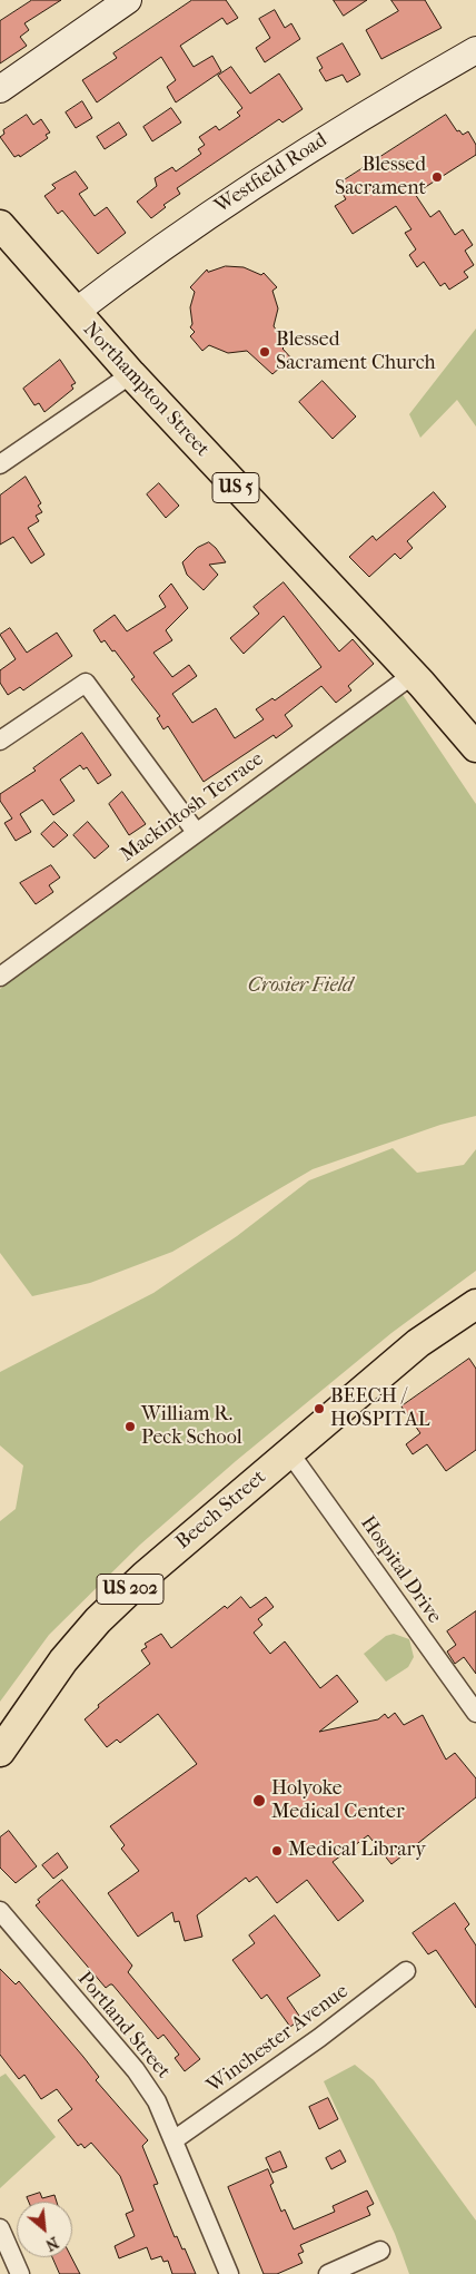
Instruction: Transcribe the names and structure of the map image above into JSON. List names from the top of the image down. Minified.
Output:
{"streets":{"main road":["Westfield Road","Northampton Street","US 5","Beech Street","US 202"],"street":["Mackintosh Terrace","Hospital Drive","Portland Street","Winchester Avenue"]},"crossings":[["Westfield Road","Northampton Street"],["Northampton Street","Mackintosh Terrace"],["Beech Street","Hospital Drive"],["Portland Street","Winchester Avenue"]],"parks":["Crosier Field"],"places":["Blessed Sacrament","Blessed Sacrament Church","BEECH / HOSPITAL","William R. Peck School","Holyoke Medical Center","Medical Library"],"north":"bottom right"}
